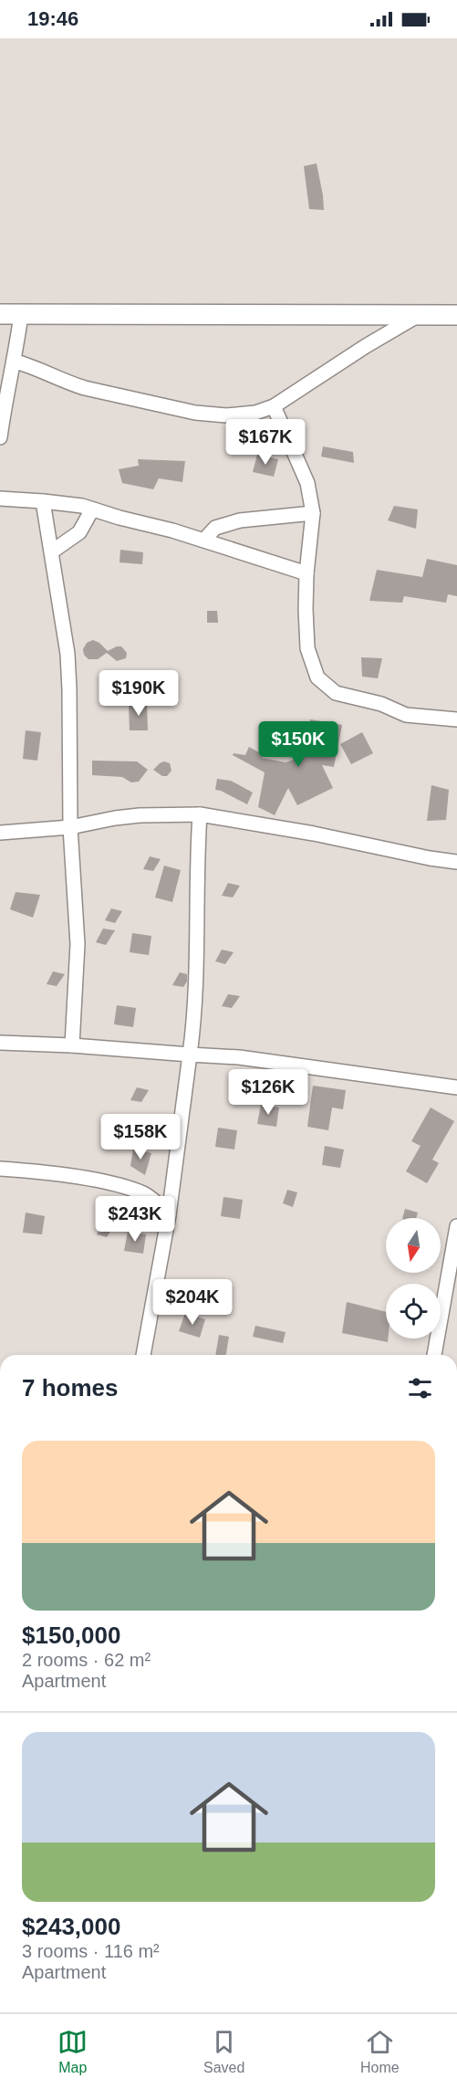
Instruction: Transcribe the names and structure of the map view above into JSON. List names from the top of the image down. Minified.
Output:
{"north":"bottom","page":{"status":"19:46","price":["$167K","$190K","$150K","$126K","$158K","$243K","$204K"],"heading":"7 homes","list":[{"name":"$150,000","note":"2 rooms · 62 m² · Apartment"},{"name":"$243,000","note":"3 rooms · 116 m² · Apartment"}],"tabs":["Map","Saved","Home"]}}
